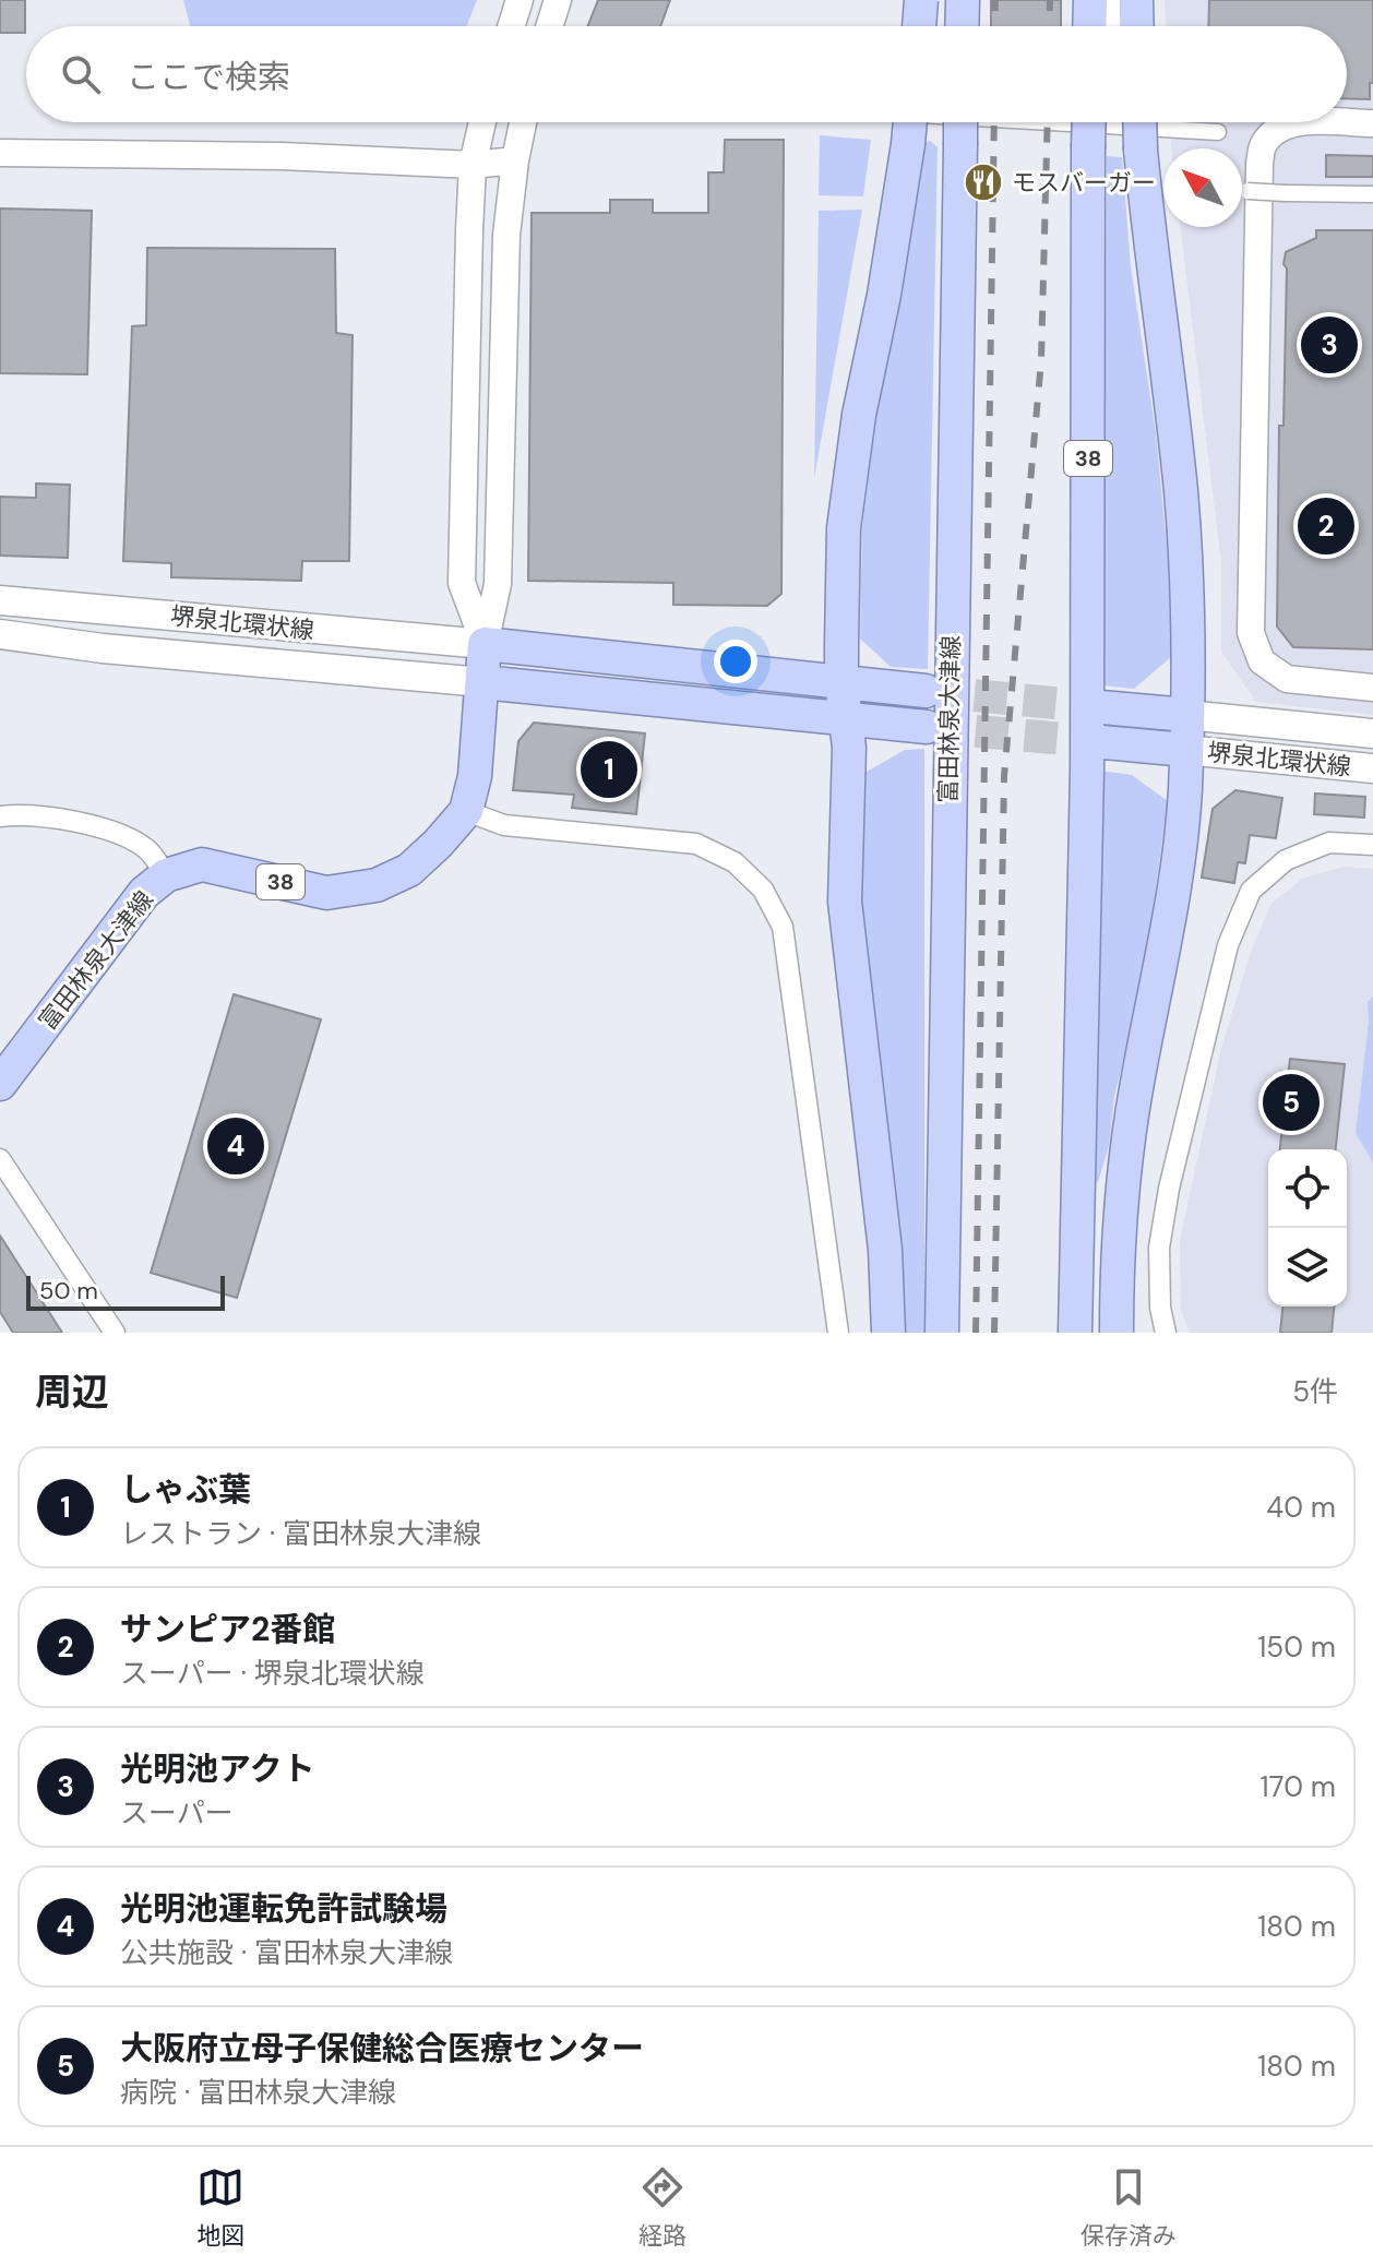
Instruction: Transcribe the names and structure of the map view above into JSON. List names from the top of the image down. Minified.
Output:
{"streets":{"main road":["38","堺泉北環状線","富田林泉大津線"]},"crossings":[["堺泉北環状線","富田林泉大津線"]],"places":{"restaurant":["モスバーガー"]},"scale_bar":"50 m","north":"top left","page":{"search":"ここで検索","pins":["3","2","1","5","4"],"scale":"50 m","heading":["周辺","5件"],"list":[{"mark":"1","name":"しゃぶ葉","note":"レストラン · 富田林泉大津線","value":"40 m"},{"mark":"2","name":"サンピア2番館","note":"スーパー · 堺泉北環状線","value":"150 m"},{"mark":"3","name":"光明池アクト","note":"スーパー","value":"170 m"},{"mark":"4","name":"光明池運転免許試験場","note":"公共施設 · 富田林泉大津線","value":"180 m"},{"mark":"5","name":"大阪府立母子保健総合医療センター","note":"病院 · 富田林泉大津線","value":"180 m"}],"nav":["地図","経路","保存済み"]}}
